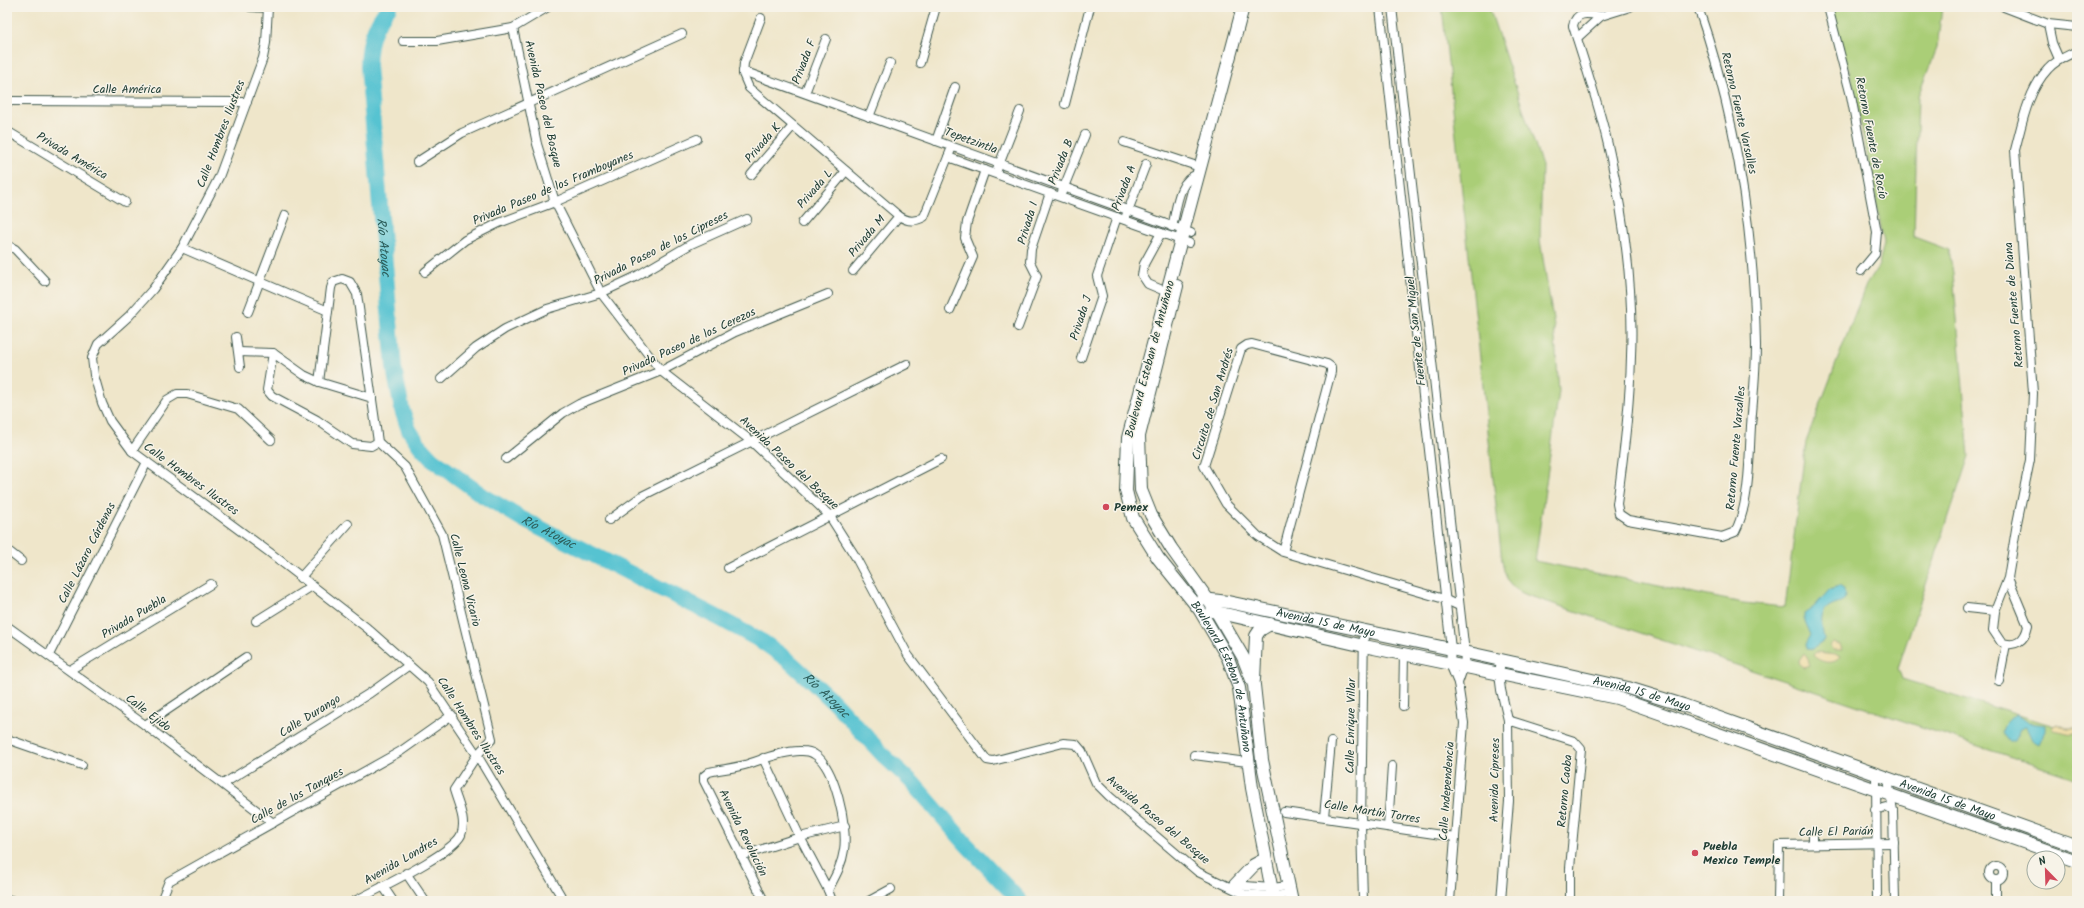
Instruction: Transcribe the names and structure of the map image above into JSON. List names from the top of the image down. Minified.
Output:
{"streets":{"main road":["Boulevard Esteban de Antuñano","Avenida 15 de Mayo"],"street":["Privada F","Calle América","Avenida Paseo del Bosque","Retorno Fuente Varsalles","Calle Hombres Ilustres","Retorno Fuente de Rocío","Tepetzintla","Privada K","Privada América","Privada B","Privada Paseo de los Framboyanes","Privada A","Privada L","Privada I","Privada M","Privada Paseo de los Cipreses","Retorno Fuente de Diana","Privada J","Fuente de San Miguel","Privada Paseo de los Cerezos","Circuito de San Andrés","Calle Lázaro Cárdenas","Calle Leona Vicario","Privada Puebla","Calle Ejido","Calle Durango","Calle Enrique Villar","Avenida Cipreses","Calle Independencia","Retorno Caoba","Calle de los Tanques","Calle Martín Torres","Calle El Parián","Avenida Revolución","Avenida Londres"]},"crossings":[["Privada F","Tepetzintla"],["Calle América","Calle Hombres Ilustres"],["Avenida Paseo del Bosque","Privada Paseo de los Framboyanes"],["Avenida Paseo del Bosque","Privada Paseo de los Cipreses"],["Avenida Paseo del Bosque","Privada Paseo de los Cerezos"],["Avenida Paseo del Bosque","Boulevard Esteban de Antuñano"],["Calle Hombres Ilustres","Calle Lázaro Cárdenas"],["Calle Hombres Ilustres","Calle Leona Vicario"],["Calle Hombres Ilustres","Calle Durango"],["Calle Hombres Ilustres","Calle de los Tanques"],["Calle Hombres Ilustres","Avenida Londres"],["Tepetzintla","Privada B"],["Tepetzintla","Privada A"],["Tepetzintla","Privada I"],["Tepetzintla","Privada J"],["Tepetzintla","Boulevard Esteban de Antuñano"],["Privada A","Privada J"],["Fuente de San Miguel","Circuito de San Andrés"],["Fuente de San Miguel","Avenida 15 de Mayo"],["Fuente de San Miguel","Calle Independencia"],["Boulevard Esteban de Antuñano","Avenida 15 de Mayo"],["Calle Lázaro Cárdenas","Calle Ejido"],["Calle Leona Vicario","Avenida Londres"],["Privada Puebla","Calle Ejido"],["Avenida 15 de Mayo","Calle Enrique Villar"],["Avenida 15 de Mayo","Avenida Cipreses"],["Avenida 15 de Mayo","Calle Independencia"],["Calle Ejido","Calle Durango"],["Calle Ejido","Calle de los Tanques"],["Calle Enrique Villar","Calle Martín Torres"],["Avenida Cipreses","Retorno Caoba"],["Calle Independencia","Calle Martín Torres"]],"water":["Río Atoyac"],"places":["Pemex","Puebla Mexico Temple"],"north":"top left"}
